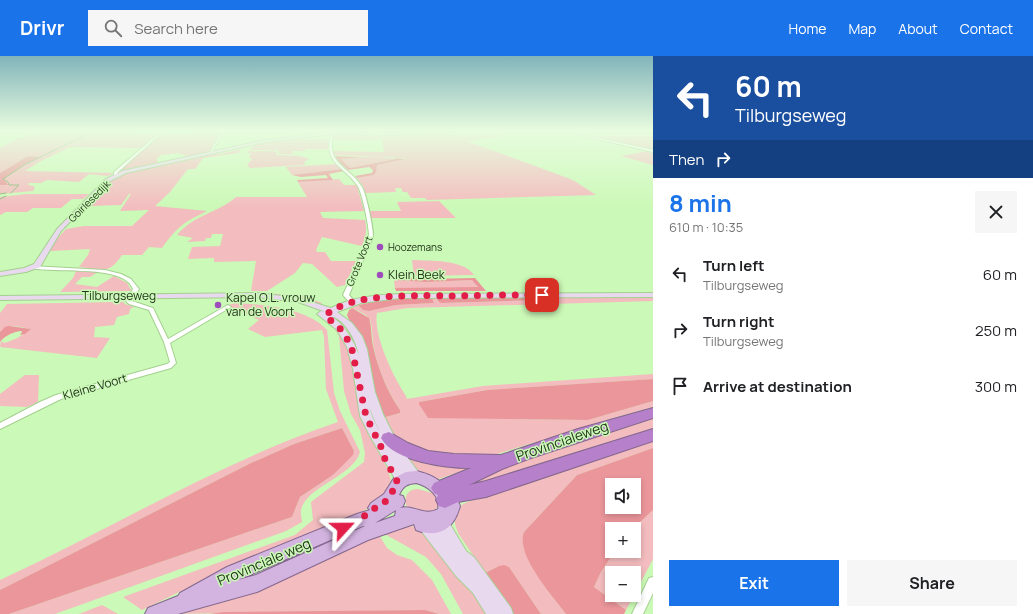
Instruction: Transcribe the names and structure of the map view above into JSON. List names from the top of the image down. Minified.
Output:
{"streets":{"highway":["Provincialeweg"],"main road":["Provinciale weg"],"street":["Goirlesedijk","Grote Voort","Tilburgseweg","Kleine Voort"]},"crossings":[["Tilburgseweg","Kleine Voort"],["Tilburgseweg","Provinciale weg"]],"places":["Hoozemans","Klein Beek","Kapel O.L. vrouw van de Voort"],"page":{"header":"Drivr","search":"Search here","nav":["Home","Map","About","Contact"],"turn":["60 m","Tilburgseweg"],"then":"Then","heading":["8 min","610 m · 10:35"],"list":[{"name":"Turn left","note":"Tilburgseweg","value":"60 m"},{"name":"Turn right","note":"Tilburgseweg","value":"250 m"},{"name":"Arrive at destination","value":"300 m"}],"map_buttons":["+","−"],"buttons":["Exit","Share"]}}
